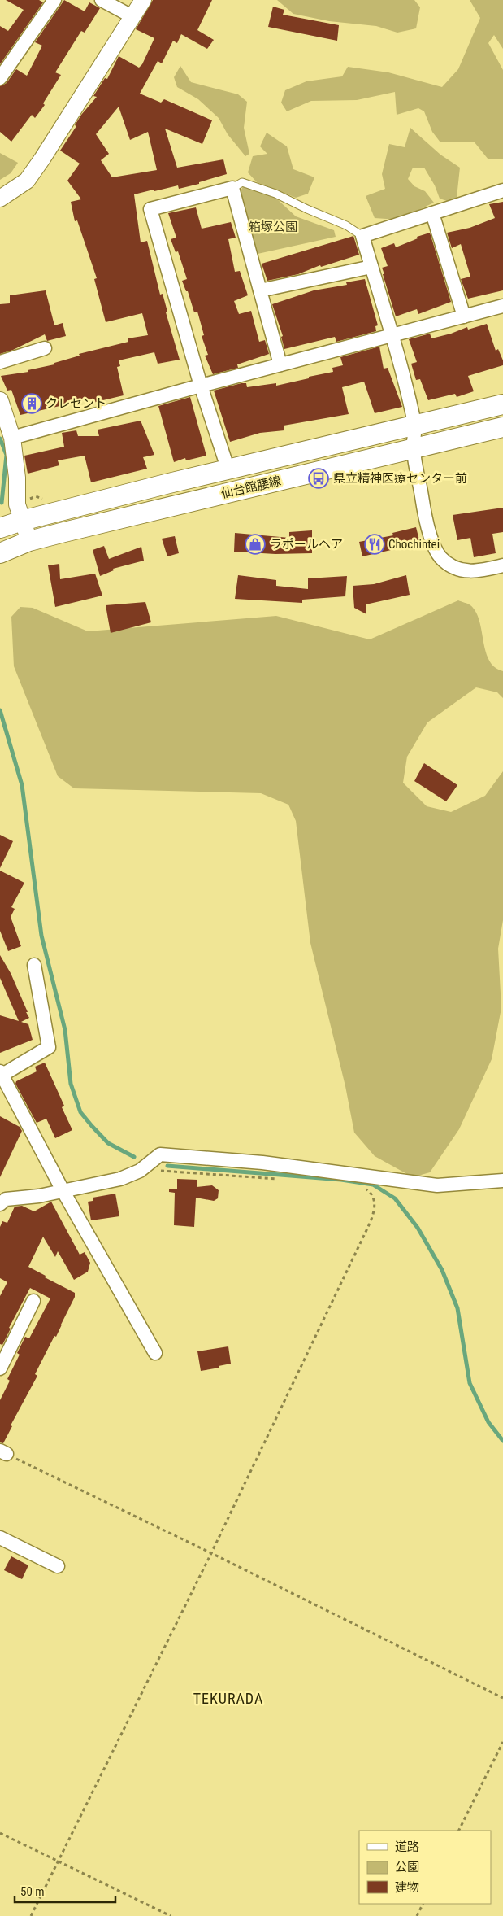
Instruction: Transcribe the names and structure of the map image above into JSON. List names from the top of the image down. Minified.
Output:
{"streets":{"main road":["仙台館腰線"]},"districts":["TEKURADA"],"parks":["箱塚公園"],"places":{"building":["クレセント"],"bus stop":["県立精神医療センター前"],"shop":["ラポールヘア"],"restaurant":["Chochintei"]},"legend":["道路","公園","建物"],"scale_bar":"50 m"}
